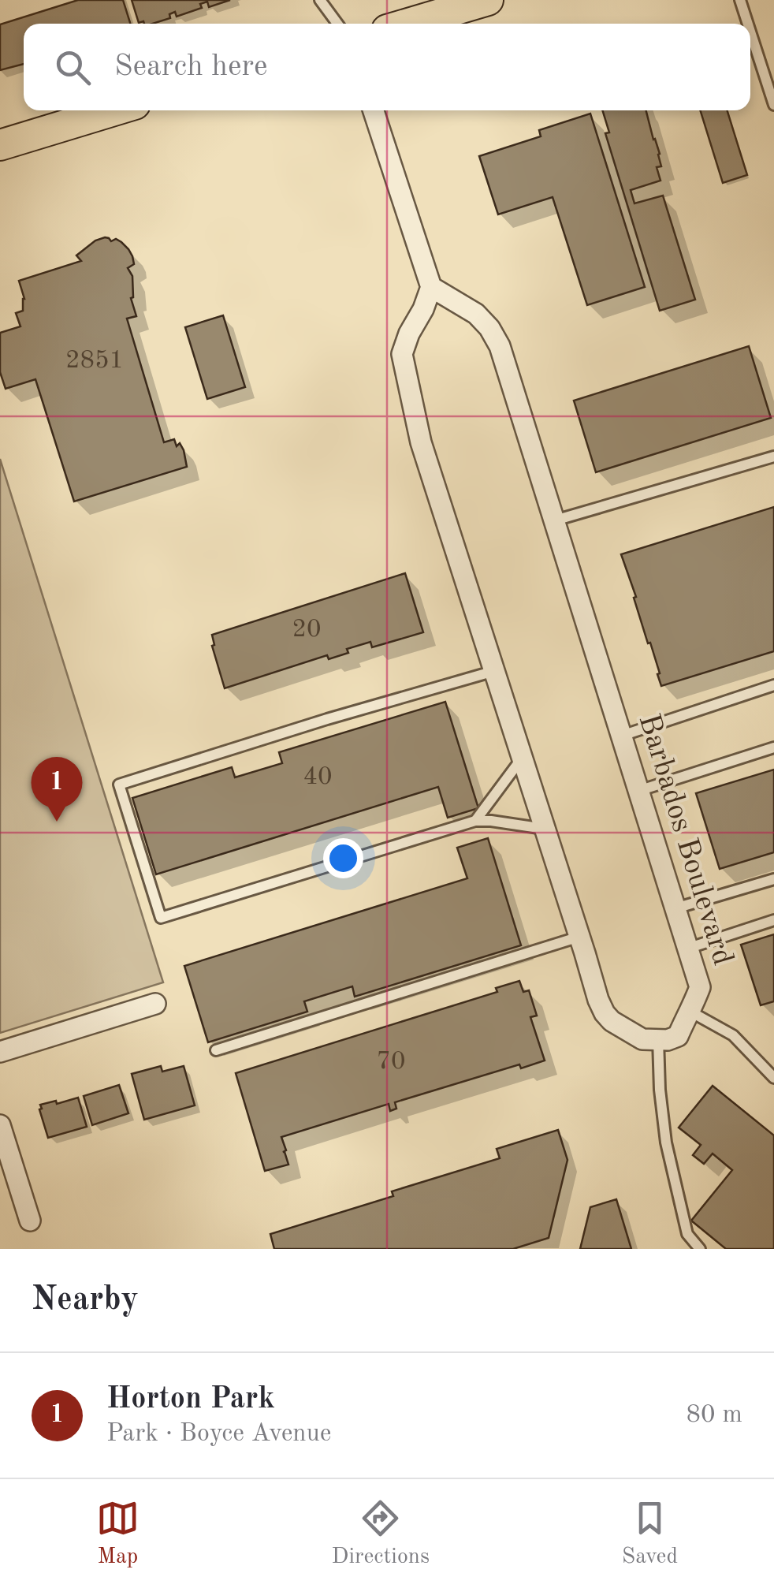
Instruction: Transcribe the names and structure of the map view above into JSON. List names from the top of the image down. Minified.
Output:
{"streets":{"street":["Barbados Boulevard"]},"house_numbers":["2851","20","40","70"],"page":{"search":"Search here","pins":"1","heading":"Nearby","list":[{"mark":"1","name":"Horton Park","note":"Park · Boyce Avenue","value":"80 m"}],"nav":["Map","Directions","Saved"]}}
